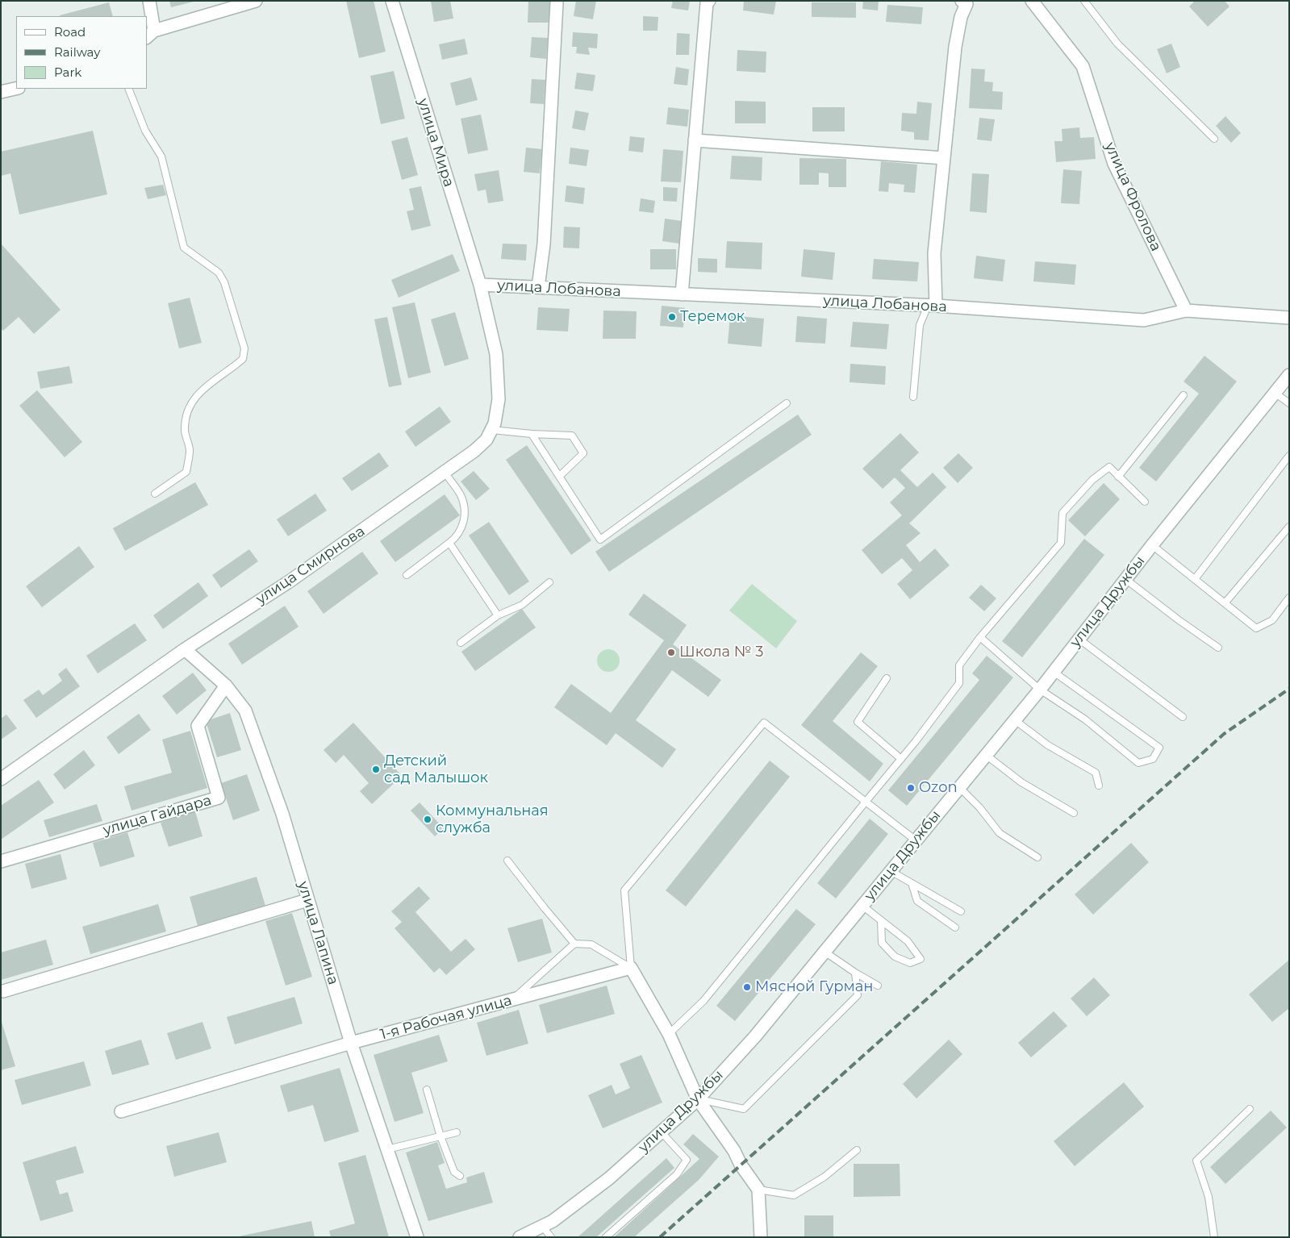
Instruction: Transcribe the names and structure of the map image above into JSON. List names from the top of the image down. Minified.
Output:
{"streets":{"street":["улица Мира","улица Фролова","улица Лобанова","улица Смирнова","улица Дружбы","улица Гайдара","улица Лапина","1-я Рабочая улица"]},"crossings":[["улица Мира","улица Лобанова"],["улица Мира","улица Смирнова"],["улица Фролова","улица Лобанова"],["улица Лобанова","улица Смирнова"],["улица Смирнова","улица Лапина"],["улица Гайдара","улица Лапина"],["улица Лапина","1-я Рабочая улица"]],"places":["Теремок","Школа № 3","Детский сад Малышок","Ozon","Коммунальная служба","Мясной Гурман"],"legend":["Road","Railway","Park"]}
